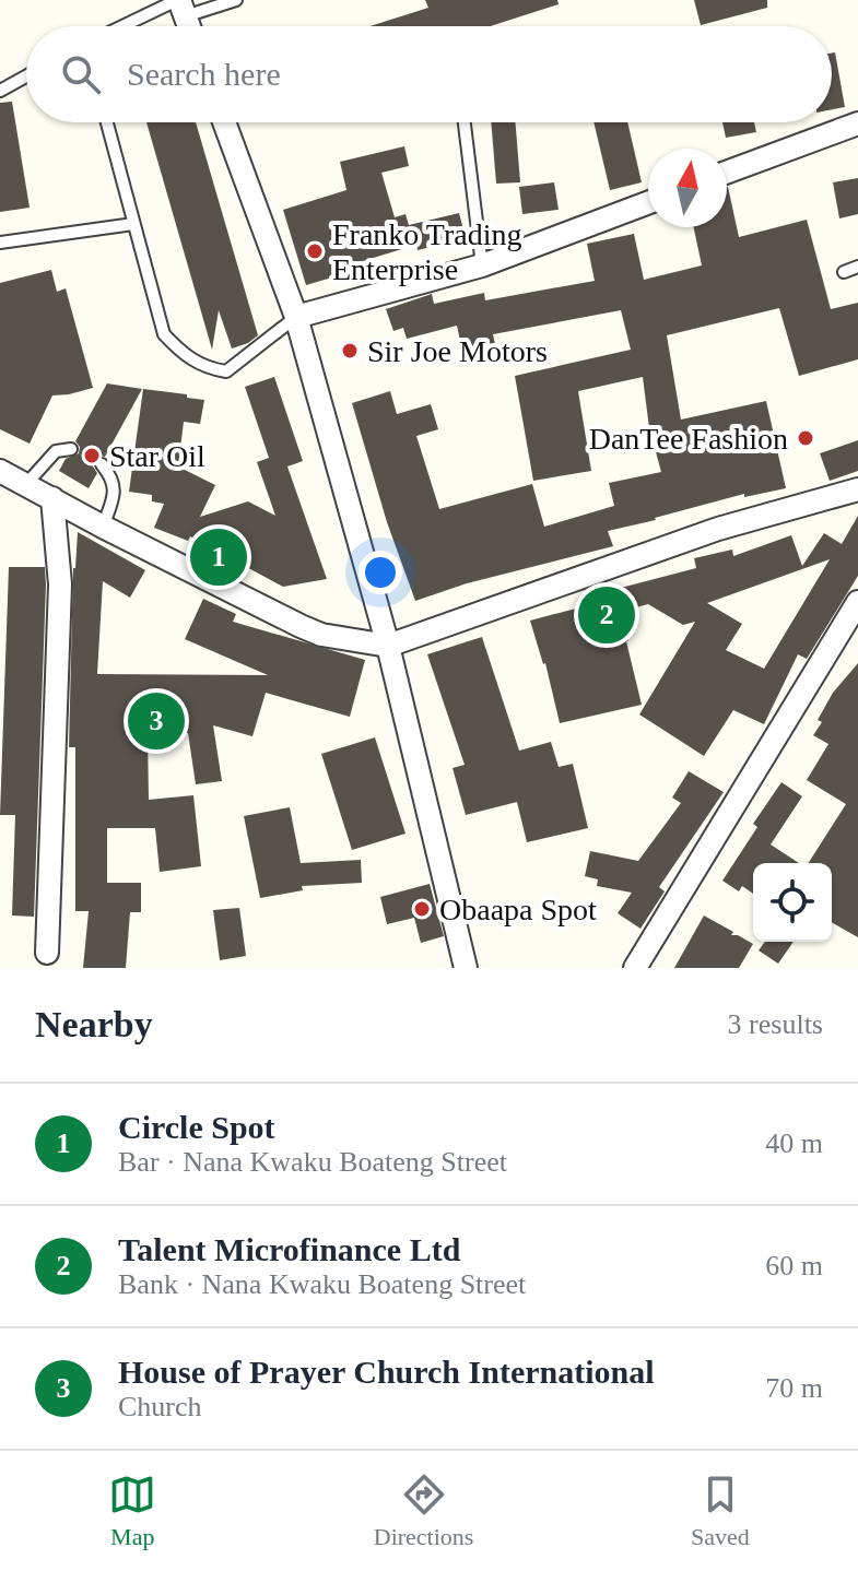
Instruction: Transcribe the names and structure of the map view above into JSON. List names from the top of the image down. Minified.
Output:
{"places":["Franko Trading Enterprise","Sir Joe Motors","DanTee Fashion","Star Oil","Obaapa Spot"],"north":"top","page":{"search":"Search here","pins":["1","2","3"],"heading":["Nearby","3 results"],"list":[{"mark":"1","name":"Circle Spot","note":"Bar · Nana Kwaku Boateng Street","value":"40 m"},{"mark":"2","name":"Talent Microfinance Ltd","note":"Bank · Nana Kwaku Boateng Street","value":"60 m"},{"mark":"3","name":"House of Prayer Church International","note":"Church","value":"70 m"}],"nav":["Map","Directions","Saved"]}}
